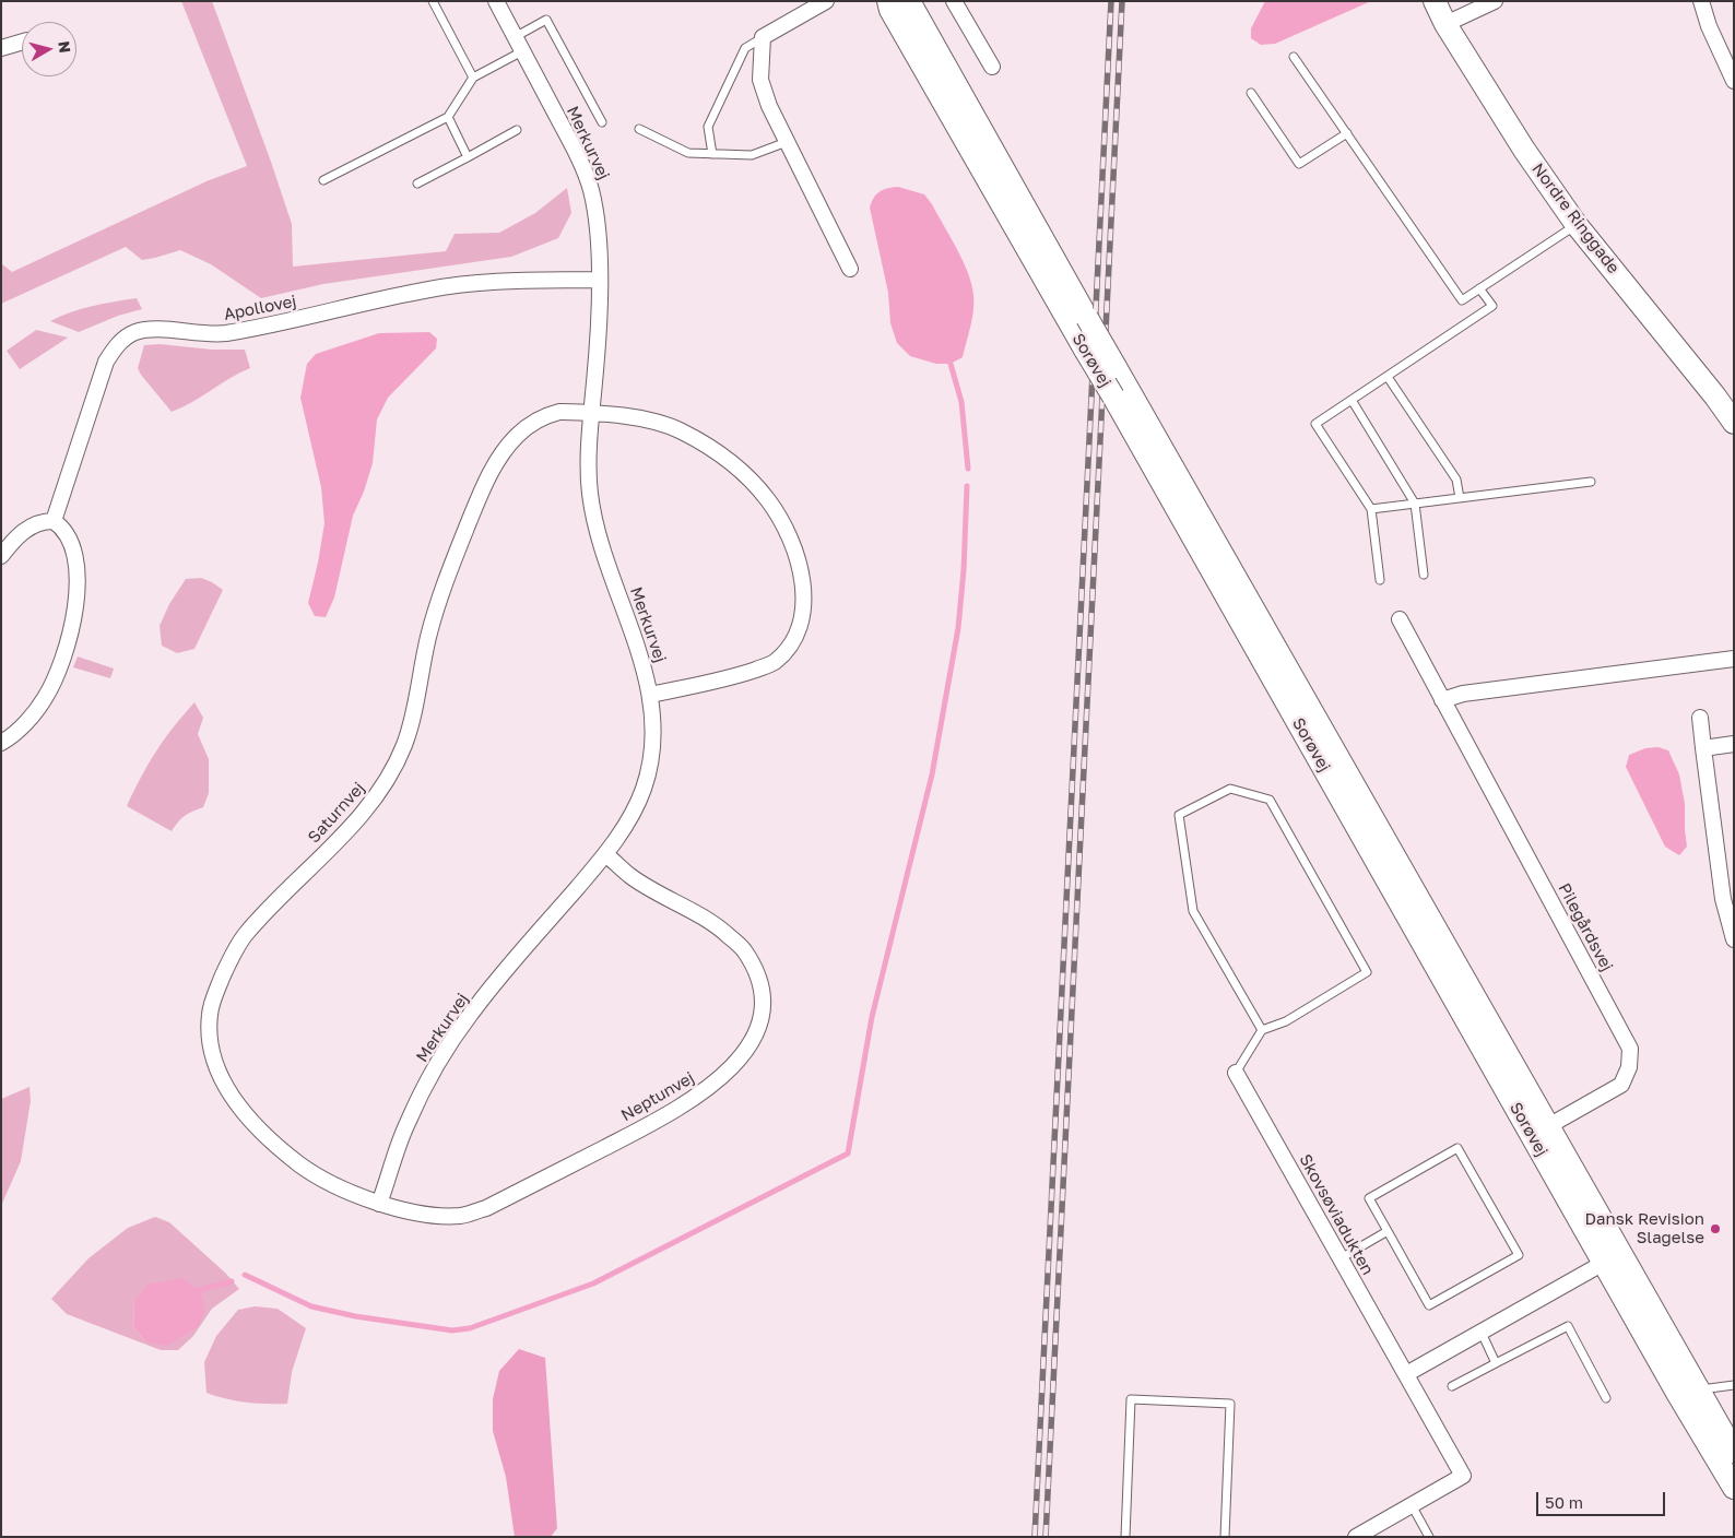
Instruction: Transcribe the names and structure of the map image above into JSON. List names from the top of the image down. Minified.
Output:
{"streets":{"street":["Merkurvej","Nordre Ringgade","Apollovej","Sorøvej","Saturnvej","Pilegårdsvej","Neptunvej","Skovsøviadukten"]},"crossings":[["Merkurvej","Apollovej"],["Merkurvej","Saturnvej"],["Merkurvej","Neptunvej"],["Sorøvej","Pilegårdsvej"],["Saturnvej","Neptunvej"]],"places":["Dansk Revision Slagelse"],"scale_bar":"50 m","north":"right"}
